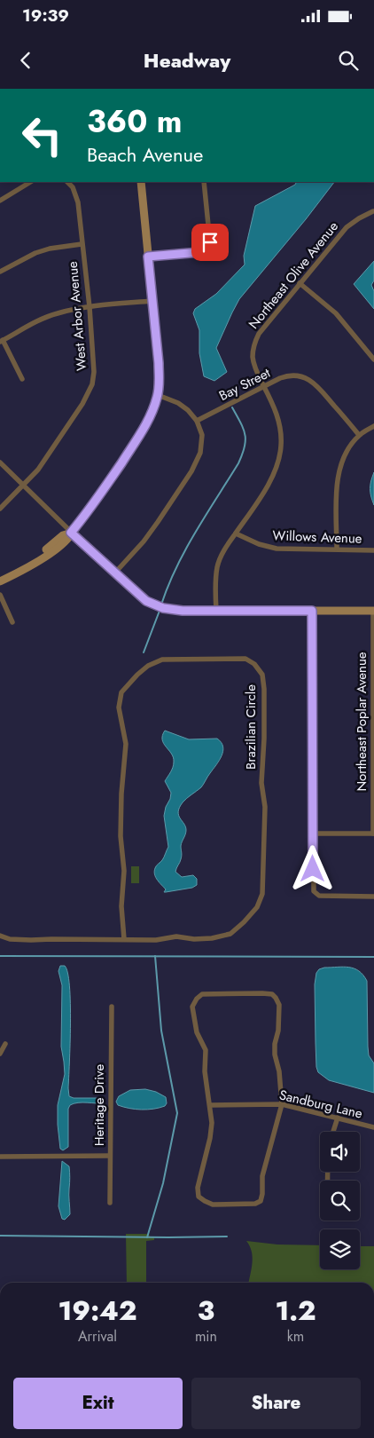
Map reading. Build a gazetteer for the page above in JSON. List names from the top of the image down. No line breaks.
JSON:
{"streets":{"street":["Northeast Olive Avenue","West Arbor Avenue","Bay Street","Willows Avenue","Northeast Poplar Avenue","Brazilian Circle","Sandburg Lane","Heritage Drive"]},"crossings":[["Northeast Olive Avenue","Bay Street"],["Northeast Olive Avenue","Willows Avenue"]],"page":{"status":"19:39","header":"Headway","turn":["360 m","Beach Avenue"],"eta":["19:42","Arrival","3","min","1.2","km"],"buttons":["Exit","Share"]}}
